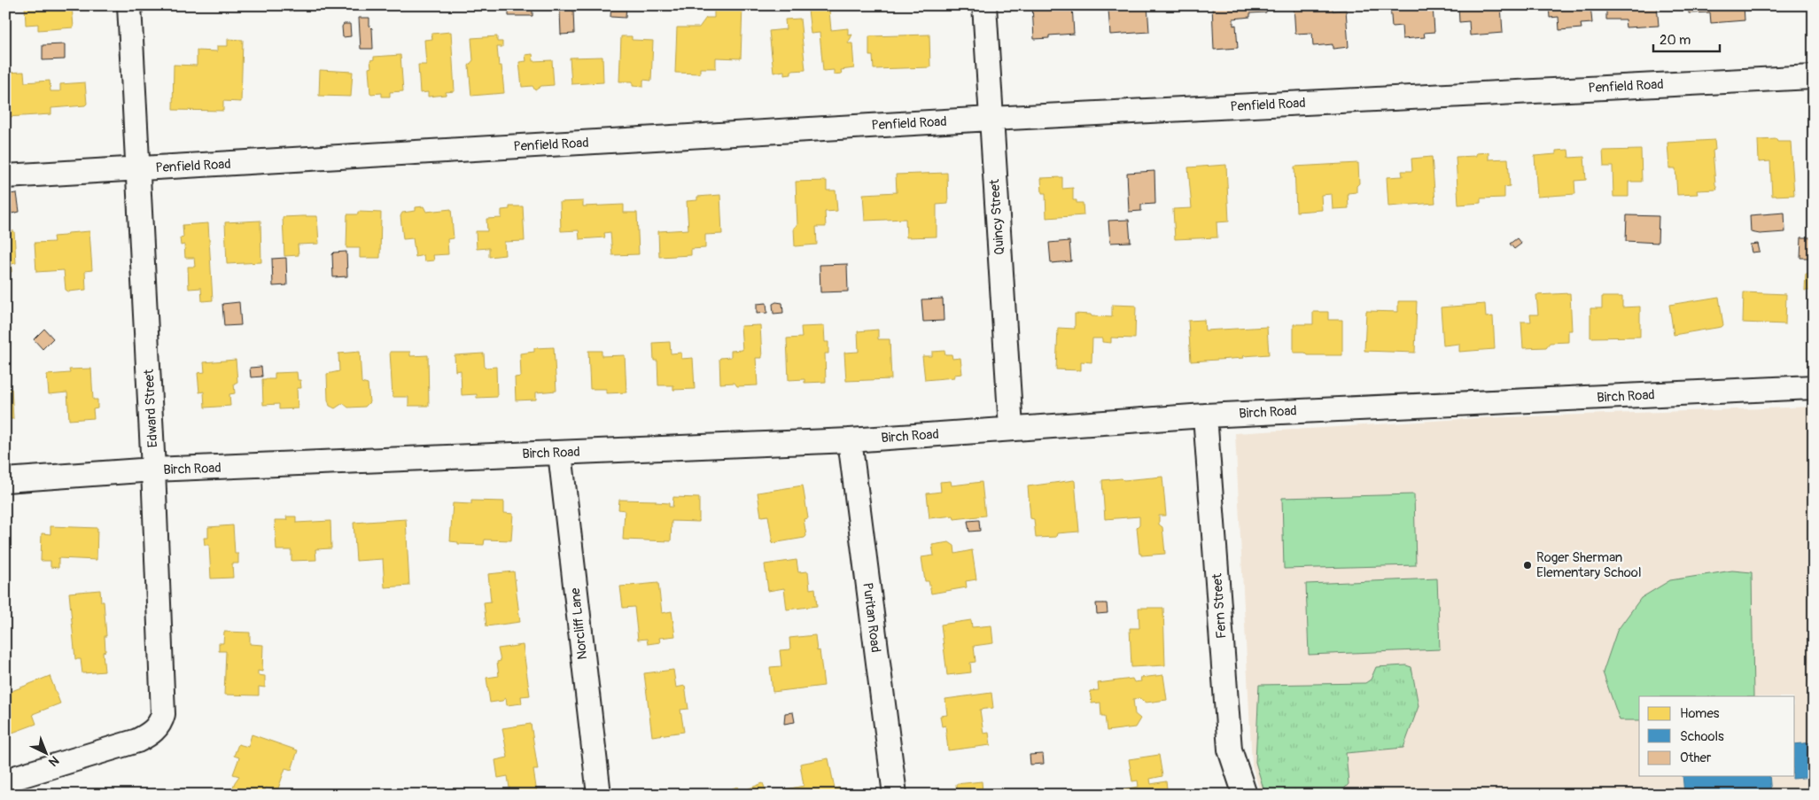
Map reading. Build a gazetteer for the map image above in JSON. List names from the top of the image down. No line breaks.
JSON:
{"streets":{"street":["Penfield Road","Quincy Street","Birch Road","Edward Street","Fern Street","Puritan Road","Norcliff Lane"]},"crossings":[["Penfield Road","Quincy Street"],["Penfield Road","Edward Street"],["Quincy Street","Birch Road"],["Birch Road","Edward Street"],["Birch Road","Fern Street"],["Birch Road","Puritan Road"],["Birch Road","Norcliff Lane"]],"places":["Roger Sherman Elementary School"],"legend":["Homes","Schools","Other"],"scale_bar":"20 m","north":"bottom right"}
